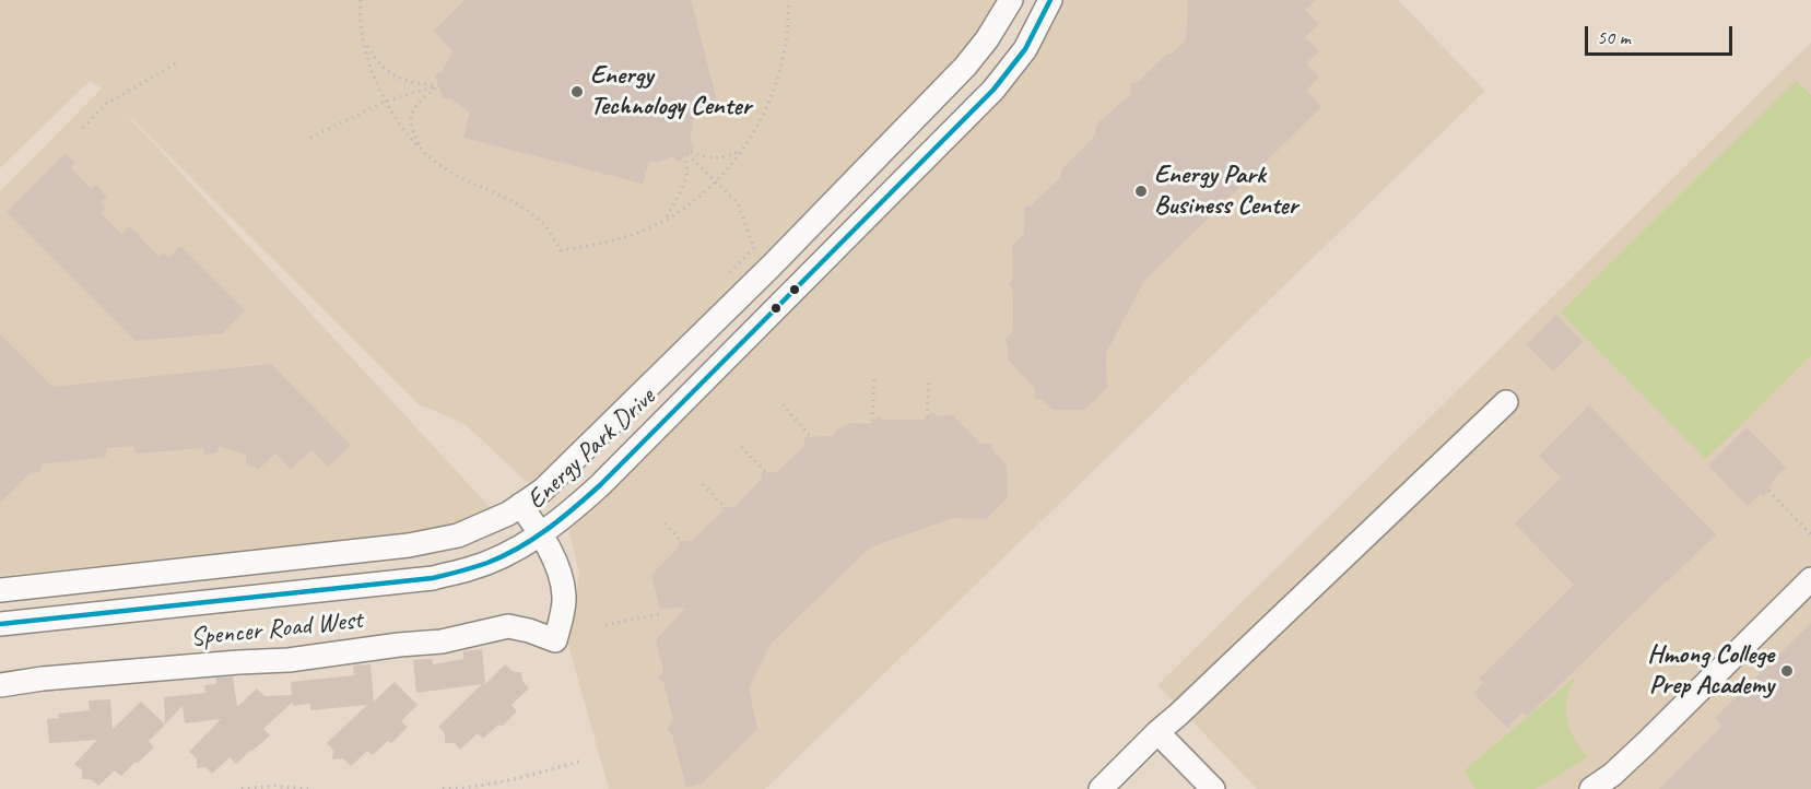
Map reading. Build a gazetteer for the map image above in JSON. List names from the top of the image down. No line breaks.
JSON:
{"streets":{"street":["Energy Park Drive","Spencer Road West"]},"crossings":[["Energy Park Drive","Spencer Road West"]],"places":["Energy Technology Center","Energy Park Business Center","Hmong College Prep Academy"],"scale_bar":"50 m"}
